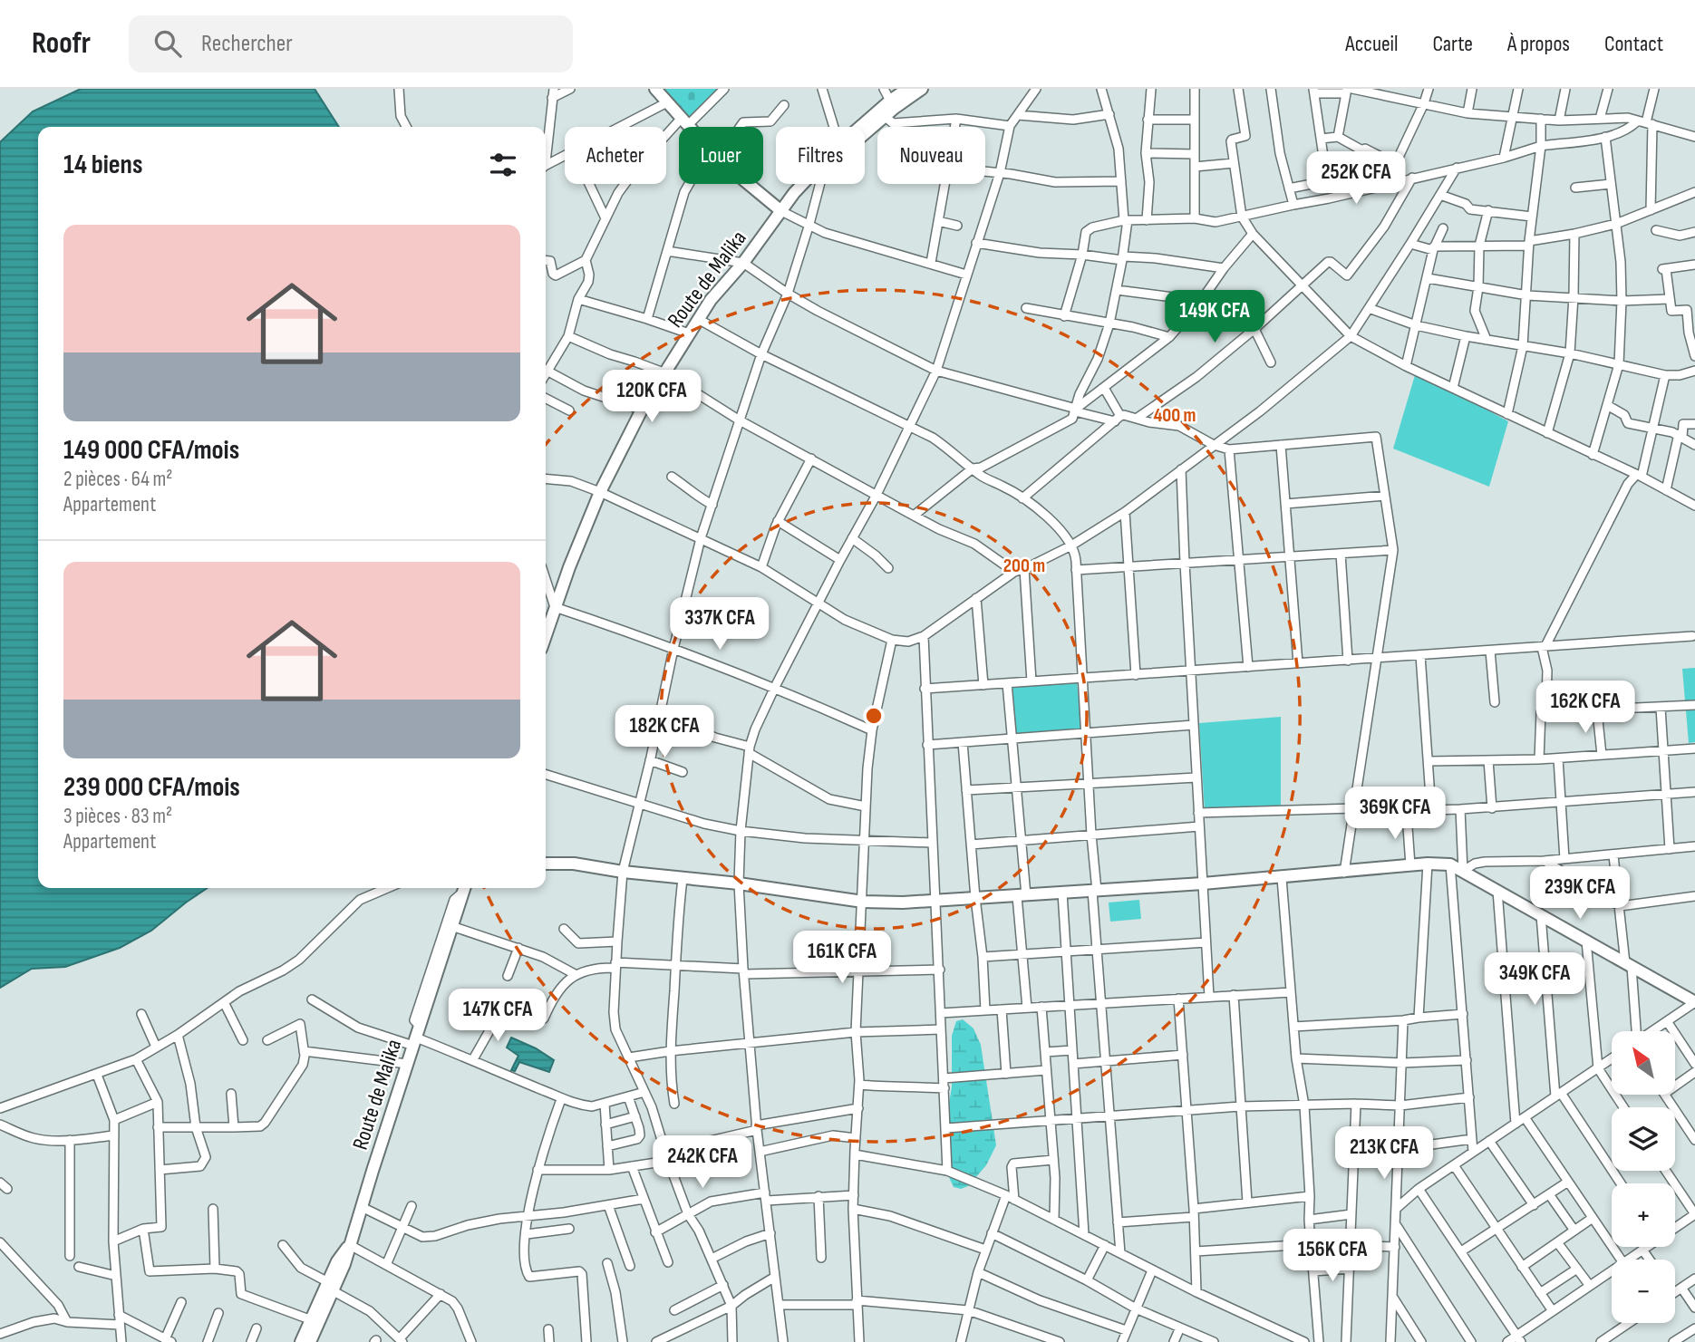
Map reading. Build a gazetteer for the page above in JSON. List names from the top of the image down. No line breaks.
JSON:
{"streets":{"main road":["Route de Malika"]},"north":"top left","page":{"header":"Roofr","search":"Rechercher","nav":["Accueil","Carte","À propos","Contact"],"chip":["Acheter","Louer","Filtres","Nouveau"],"heading":"14 biens","price":["252K CFA","149K CFA","120K CFA","337K CFA","162K CFA","182K CFA","369K CFA","239K CFA","161K CFA","349K CFA","147K CFA","213K CFA","242K CFA","156K CFA"],"list":[{"name":"149 000 CFA/mois","note":"2 pièces · 64 m² · Appartement"},{"name":"239 000 CFA/mois","note":"3 pièces · 83 m² · Appartement"}],"map_buttons":["+","−"]},"rings":["400 m","200 m"]}
